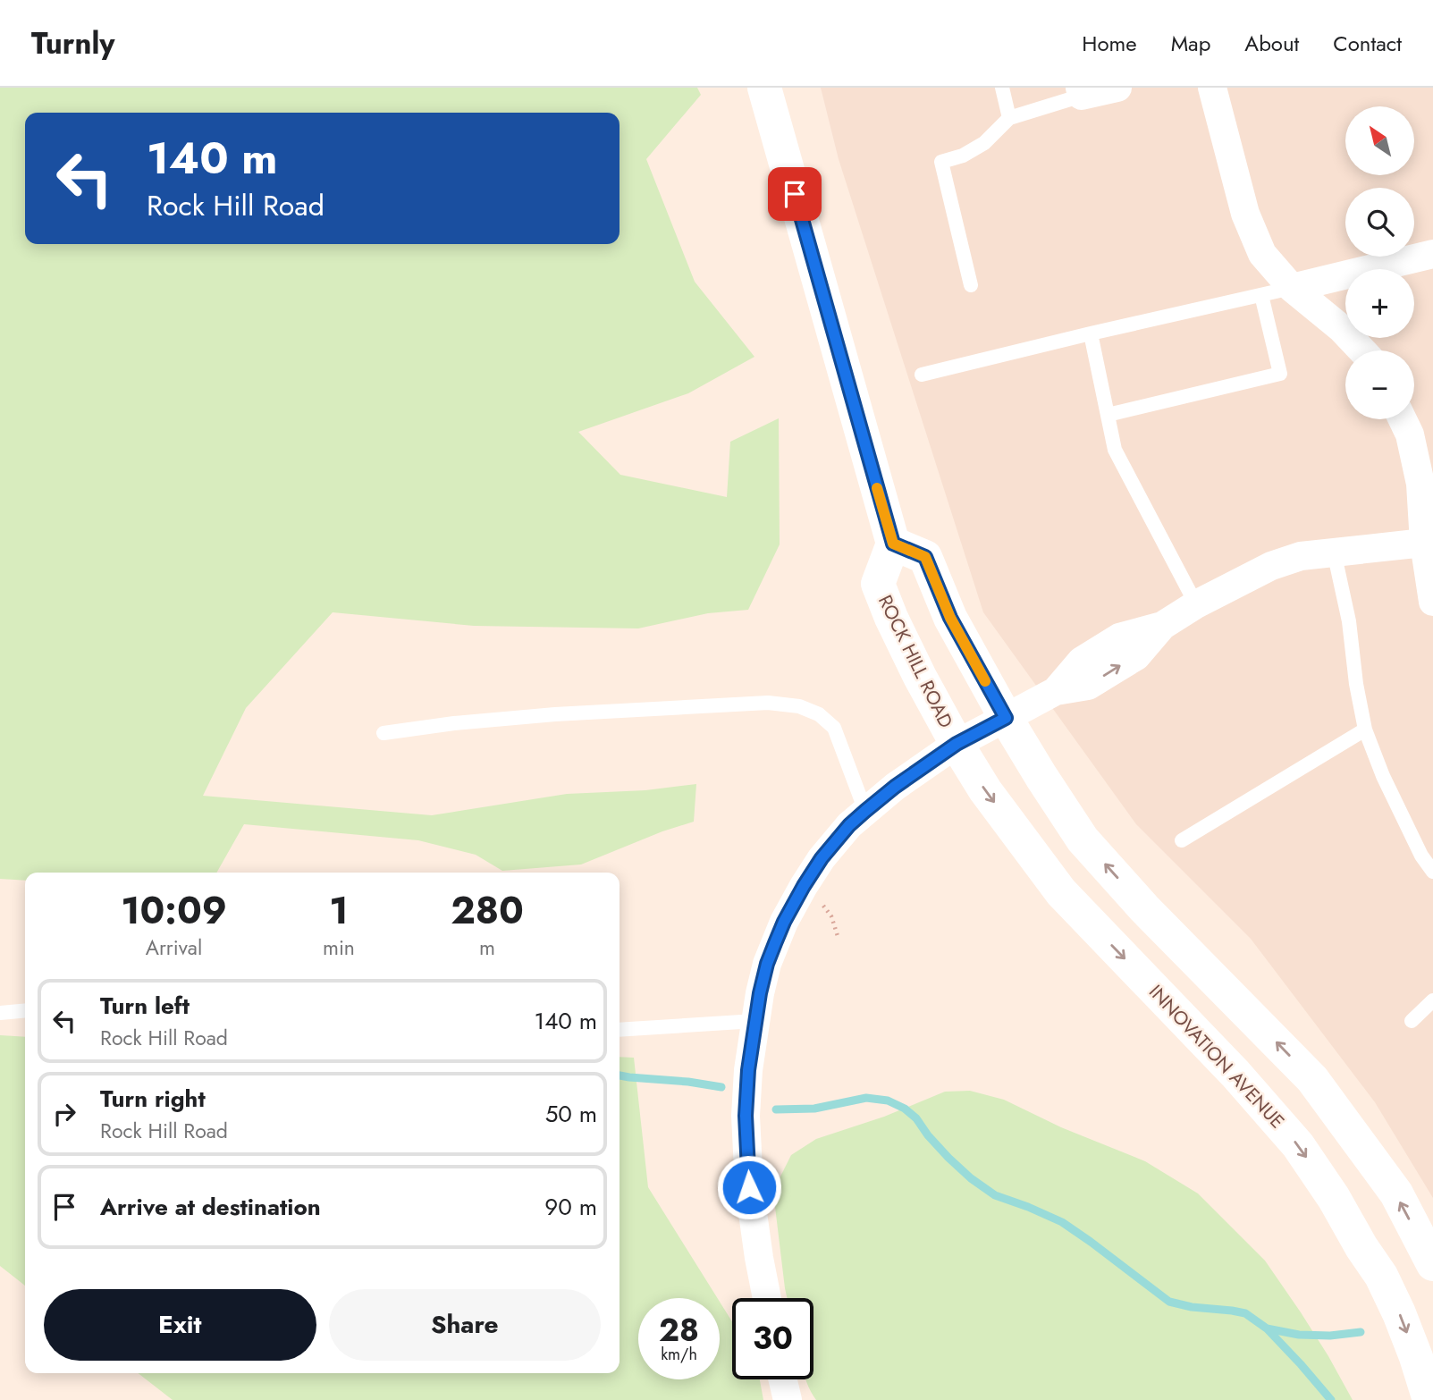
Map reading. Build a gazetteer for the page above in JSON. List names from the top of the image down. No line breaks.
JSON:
{"streets":{"street":["ROCK HILL ROAD","INNOVATION AVENUE"]},"crossings":[["ROCK HILL ROAD","INNOVATION AVENUE"]],"north":"top left","page":{"header":"Turnly","nav":["Home","Map","About","Contact"],"map_buttons":["+","−"],"turn":["140 m","Rock Hill Road"],"eta":["10:09","Arrival","1","min","280","m"],"list":[{"name":"Turn left","note":"Rock Hill Road","value":"140 m"},{"name":"Turn right","note":"Rock Hill Road","value":"50 m"},{"name":"Arrive at destination","value":"90 m"}],"buttons":["Exit","Share"],"speed":"28 km/h","limit":"30"}}
